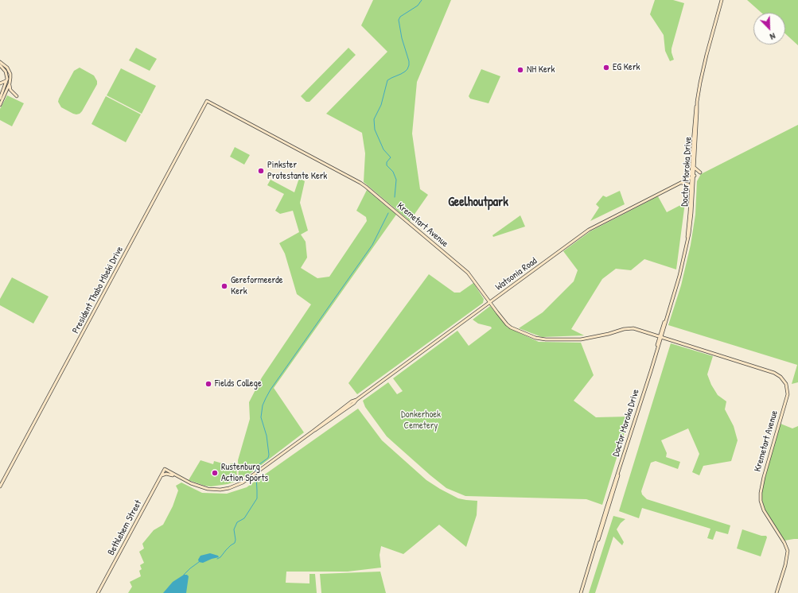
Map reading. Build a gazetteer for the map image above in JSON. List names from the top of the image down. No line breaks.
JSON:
{"streets":{"main road":["Doctor Moroka Drive","Kremetart Avenue","Watsonia Road","President Thabo Mbeki Drive","Bethlehem Street"]},"crossings":[["Doctor Moroka Drive","Kremetart Avenue"],["Doctor Moroka Drive","Watsonia Road"],["Kremetart Avenue","Watsonia Road"],["Kremetart Avenue","President Thabo Mbeki Drive"],["Watsonia Road","Bethlehem Street"]],"districts":["Geelhoutpark"],"parks":["Donkerhoek Cemetery"],"places":["EG Kerk","NH Kerk","Pinkster Protestante Kerk","Gereformeerde Kerk","Fields College","Rustenburg Action Sports"],"north":"bottom right"}
